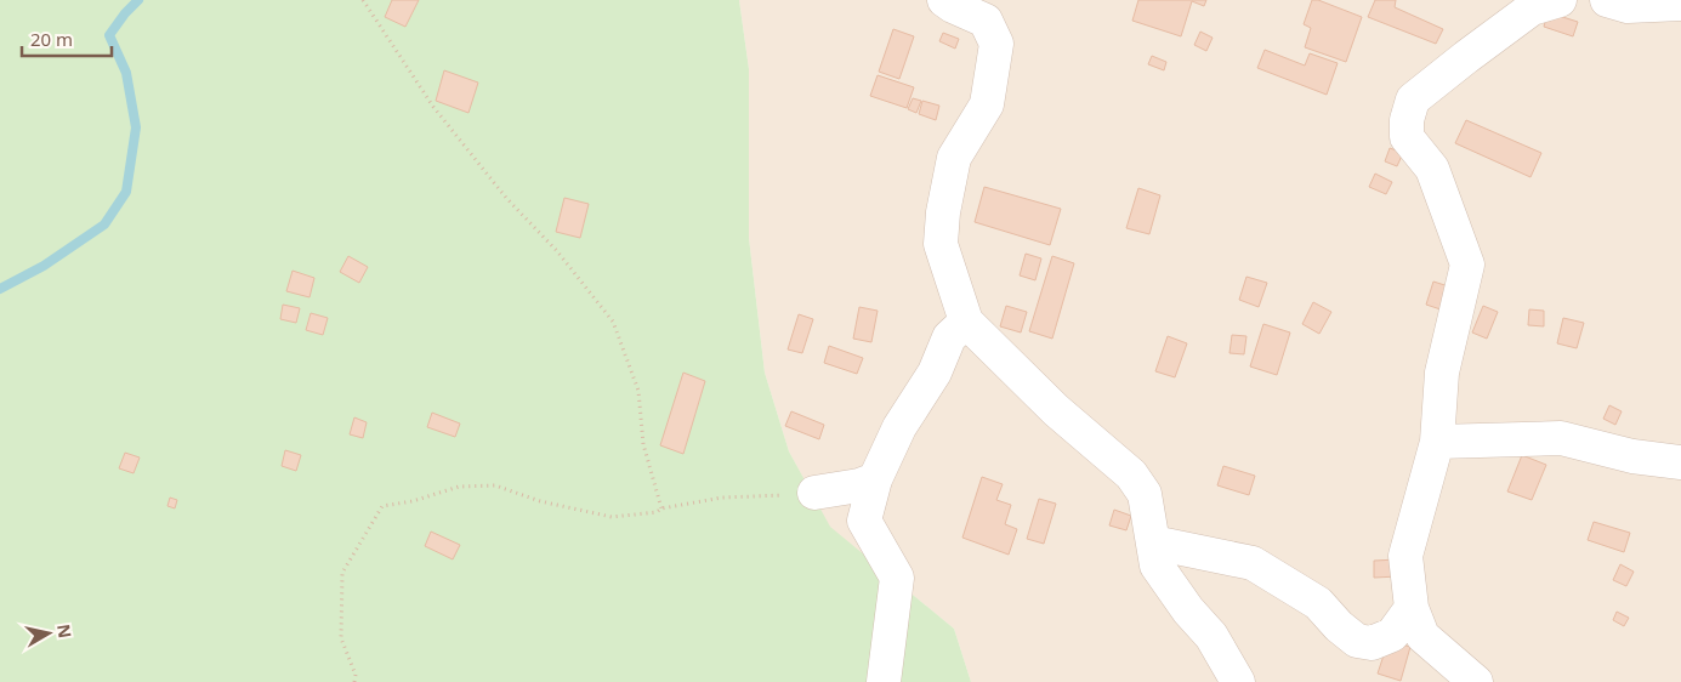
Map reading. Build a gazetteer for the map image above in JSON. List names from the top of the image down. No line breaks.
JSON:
{"scale_bar":"20 m","north":"right"}
